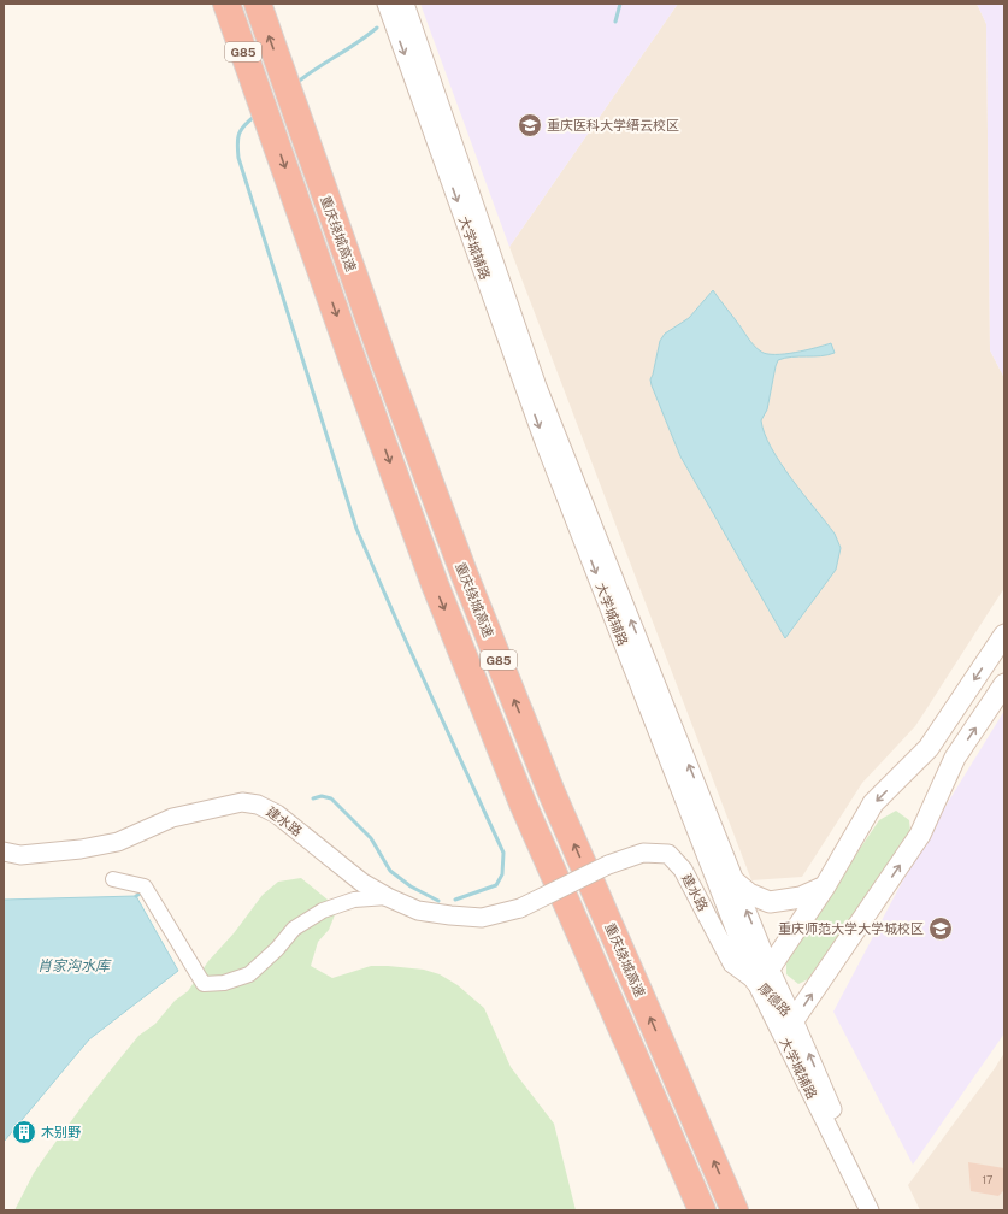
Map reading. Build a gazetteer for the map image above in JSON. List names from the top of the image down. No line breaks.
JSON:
{"streets":{"highway":["G85","重庆绕城高速"],"main road":["厚德路"],"street":["大学城辅路","建水路"]},"crossings":[["大学城辅路","建水路"],["大学城辅路","厚德路"],["建水路","厚德路"]],"water":["肖家沟水库"],"places":{"school or university":["重庆医科大学缙云校区","重庆师范大学大学城校区"],"building":["木别野"]},"house_numbers":["17"]}
